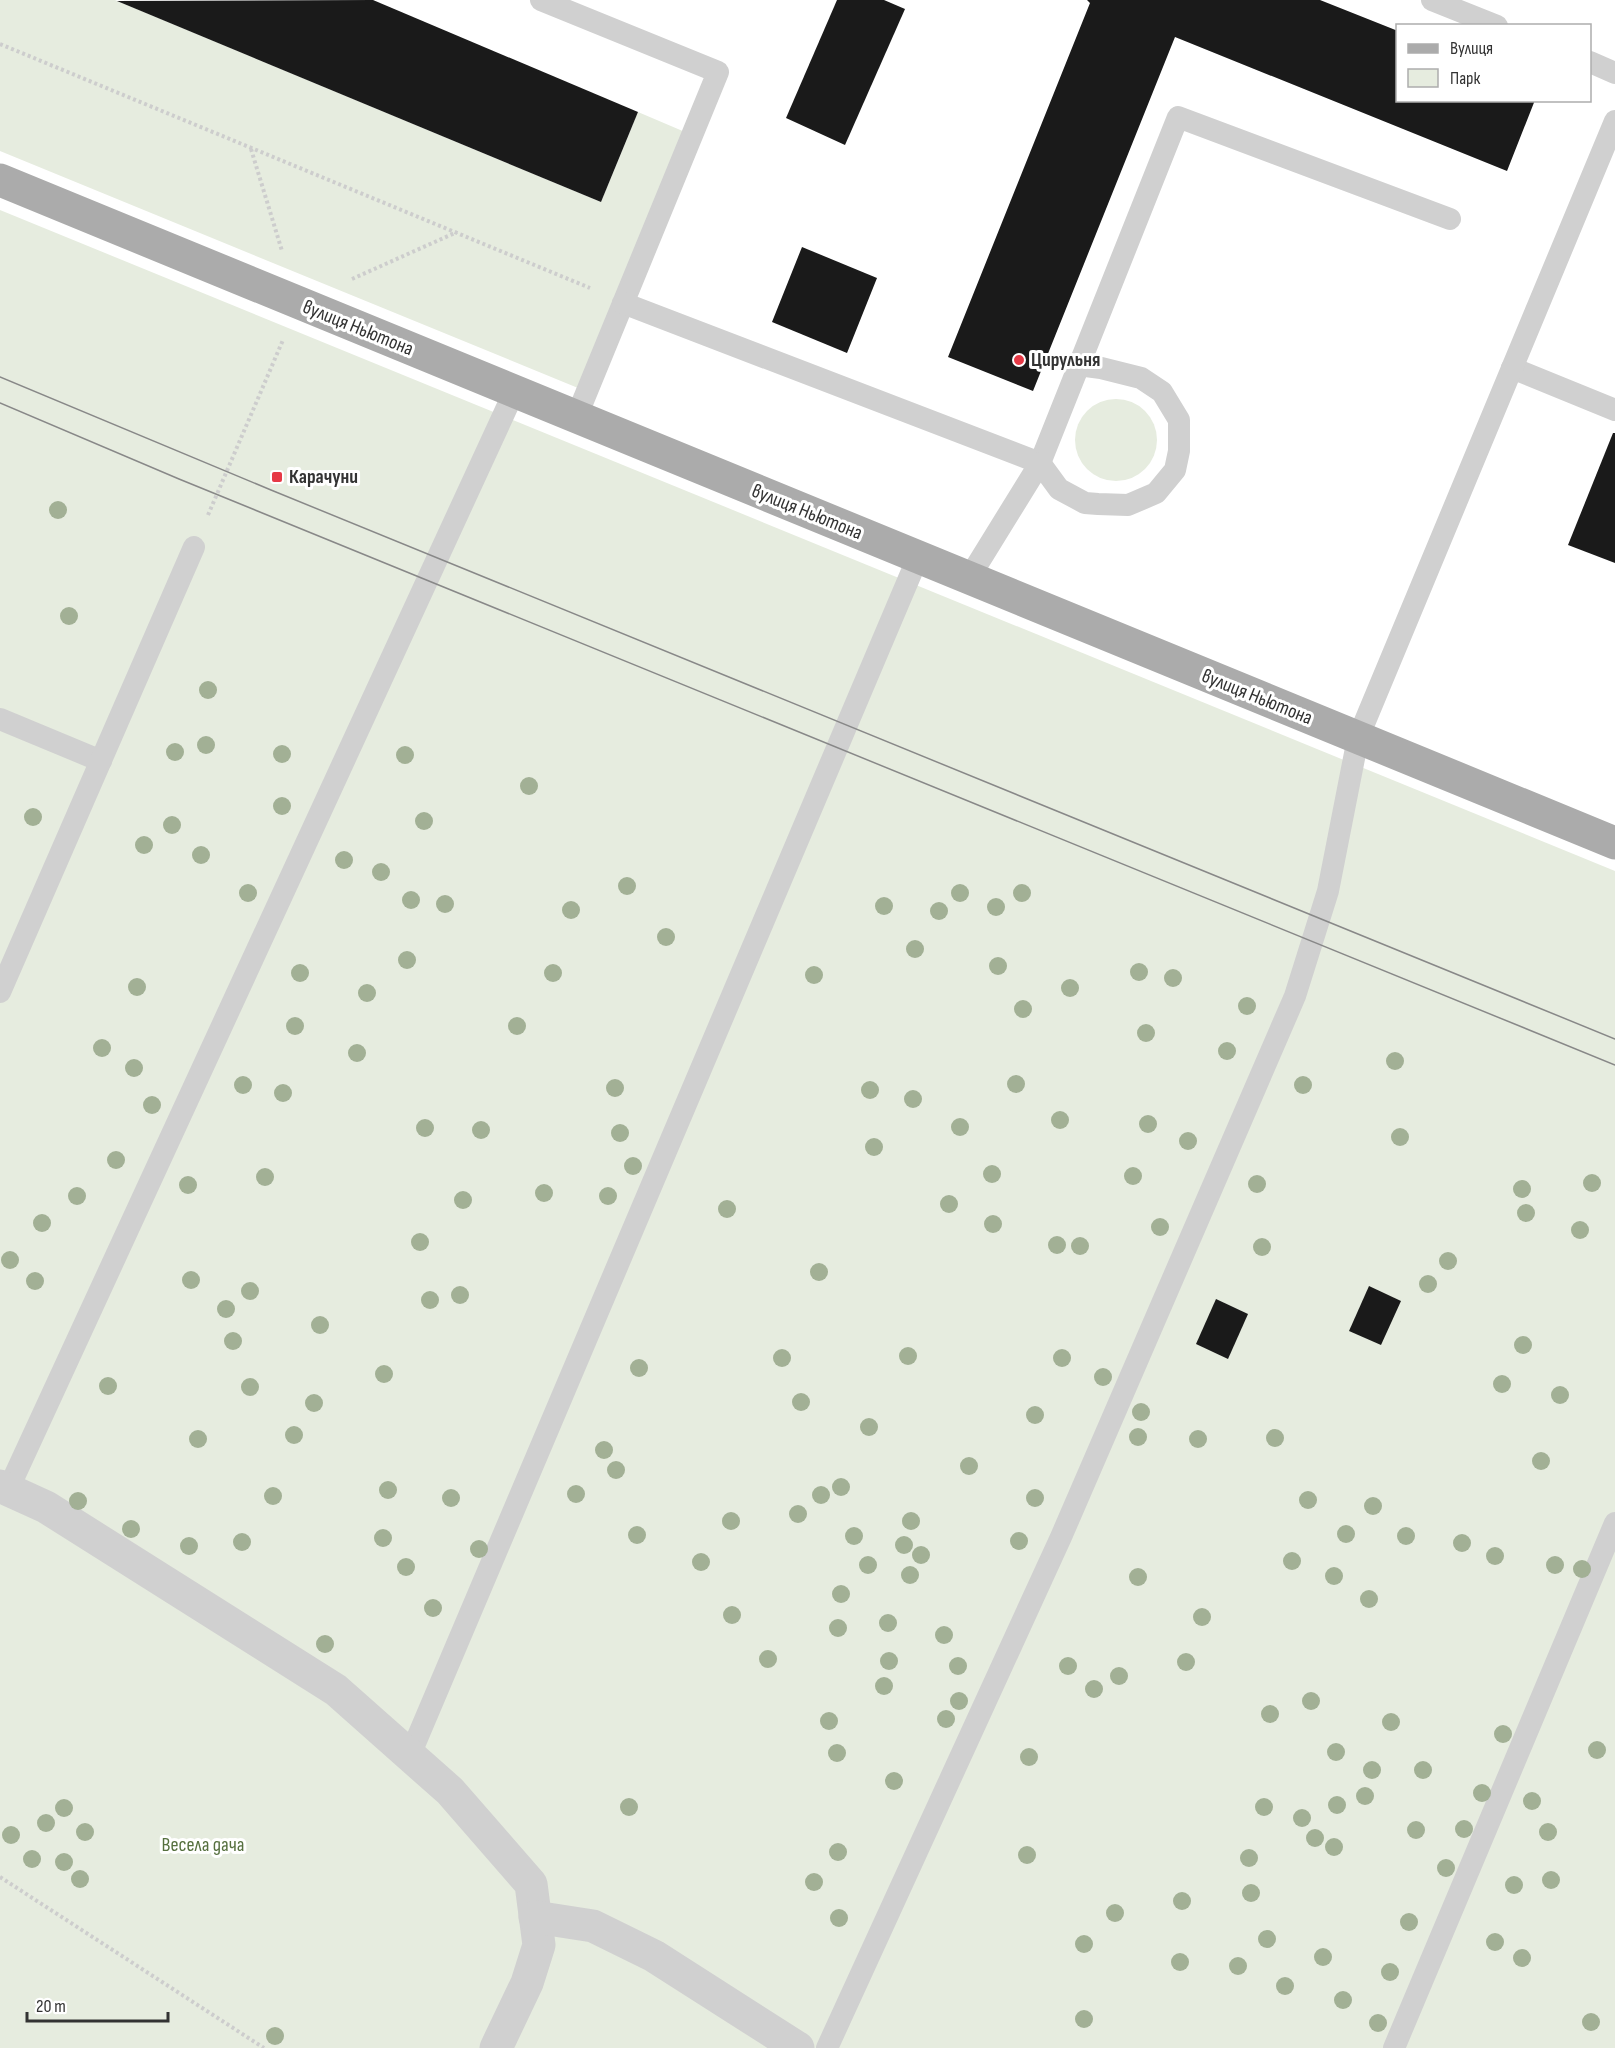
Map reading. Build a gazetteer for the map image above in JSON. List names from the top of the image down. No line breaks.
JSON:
{"streets":{"main road":["вулиця Ньютона"]},"parks":["Весела дача"],"places":{"other":["Цирульня"],"transit":["Карачуни"]},"legend":["Вулиця","Парк"],"scale_bar":"20 m"}
